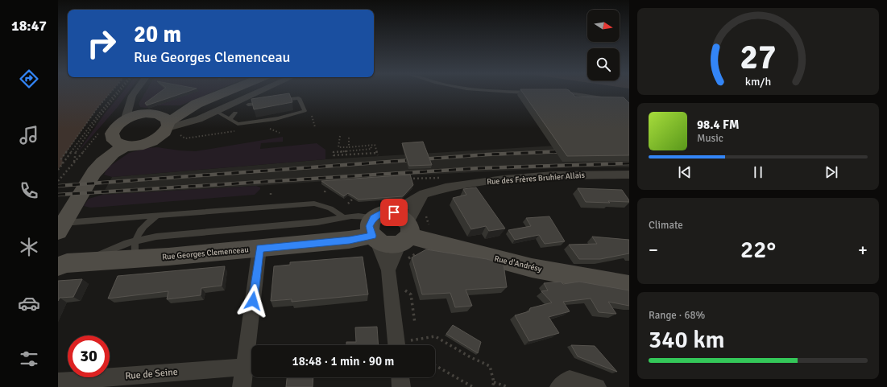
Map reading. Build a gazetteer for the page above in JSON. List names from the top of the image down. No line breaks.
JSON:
{"streets":{"street":["Rue des Frères Bruhier Allais","Rue Georges Clemenceau","Rue d'Andrésy","Rue de Seine"]},"crossings":[["Rue des Frères Bruhier Allais","Rue Georges Clemenceau"]],"north":"right","page":{"tabs":"18:47","turn":["20 m","Rue Georges Clemenceau"],"song":["98.4 FM","Music"],"tile":["Climate",["Range · 68%","340 km"]],"heat":["−","22°","+"],"limit":"30","trip":"18:48 · 1 min · 90 m","gauge":["27","km/h"]}}
